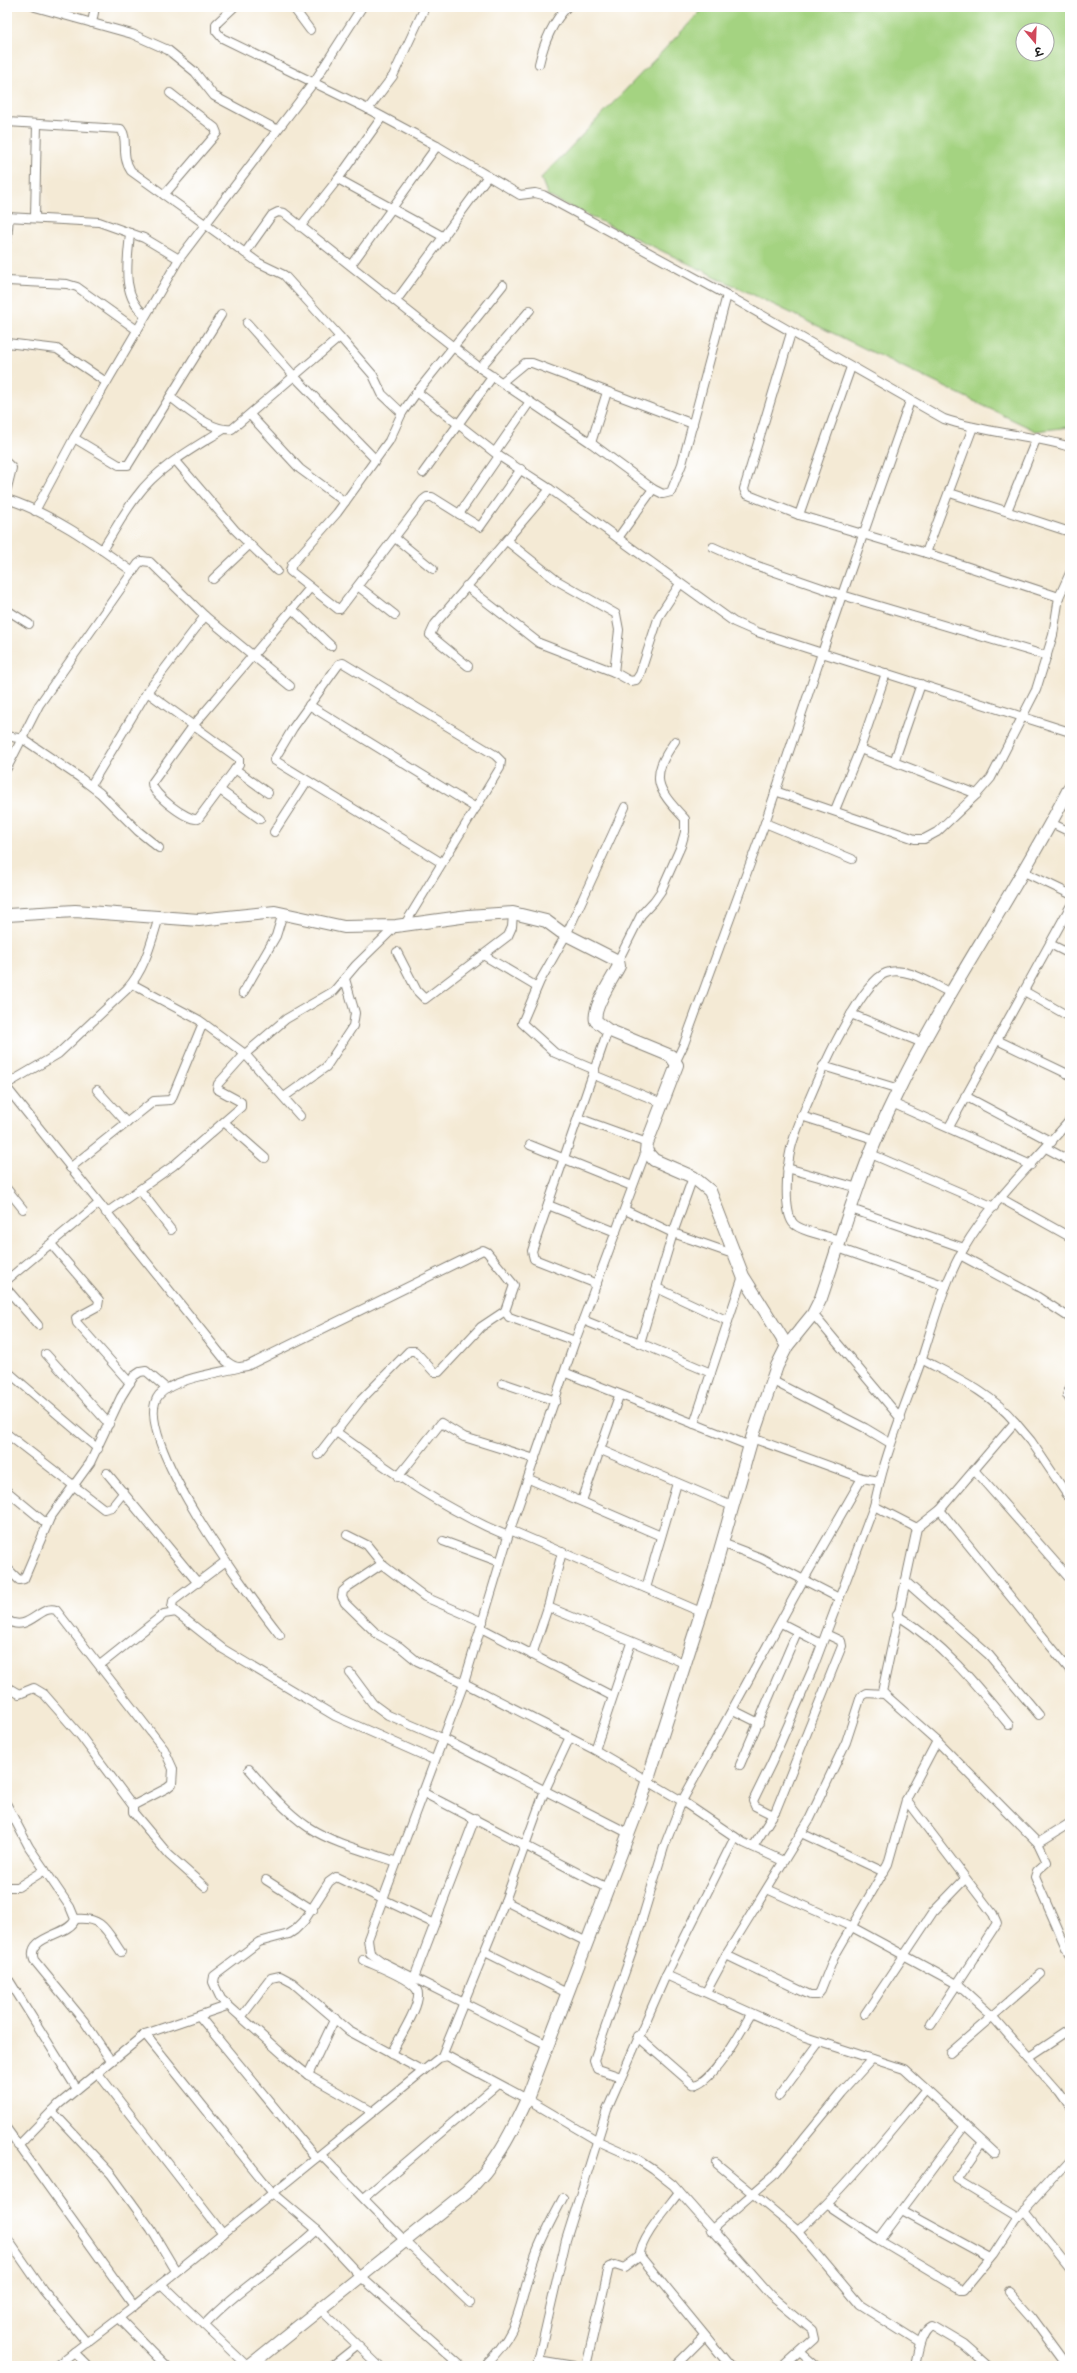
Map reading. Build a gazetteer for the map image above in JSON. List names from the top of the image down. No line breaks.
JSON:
{"north":"bottom"}
